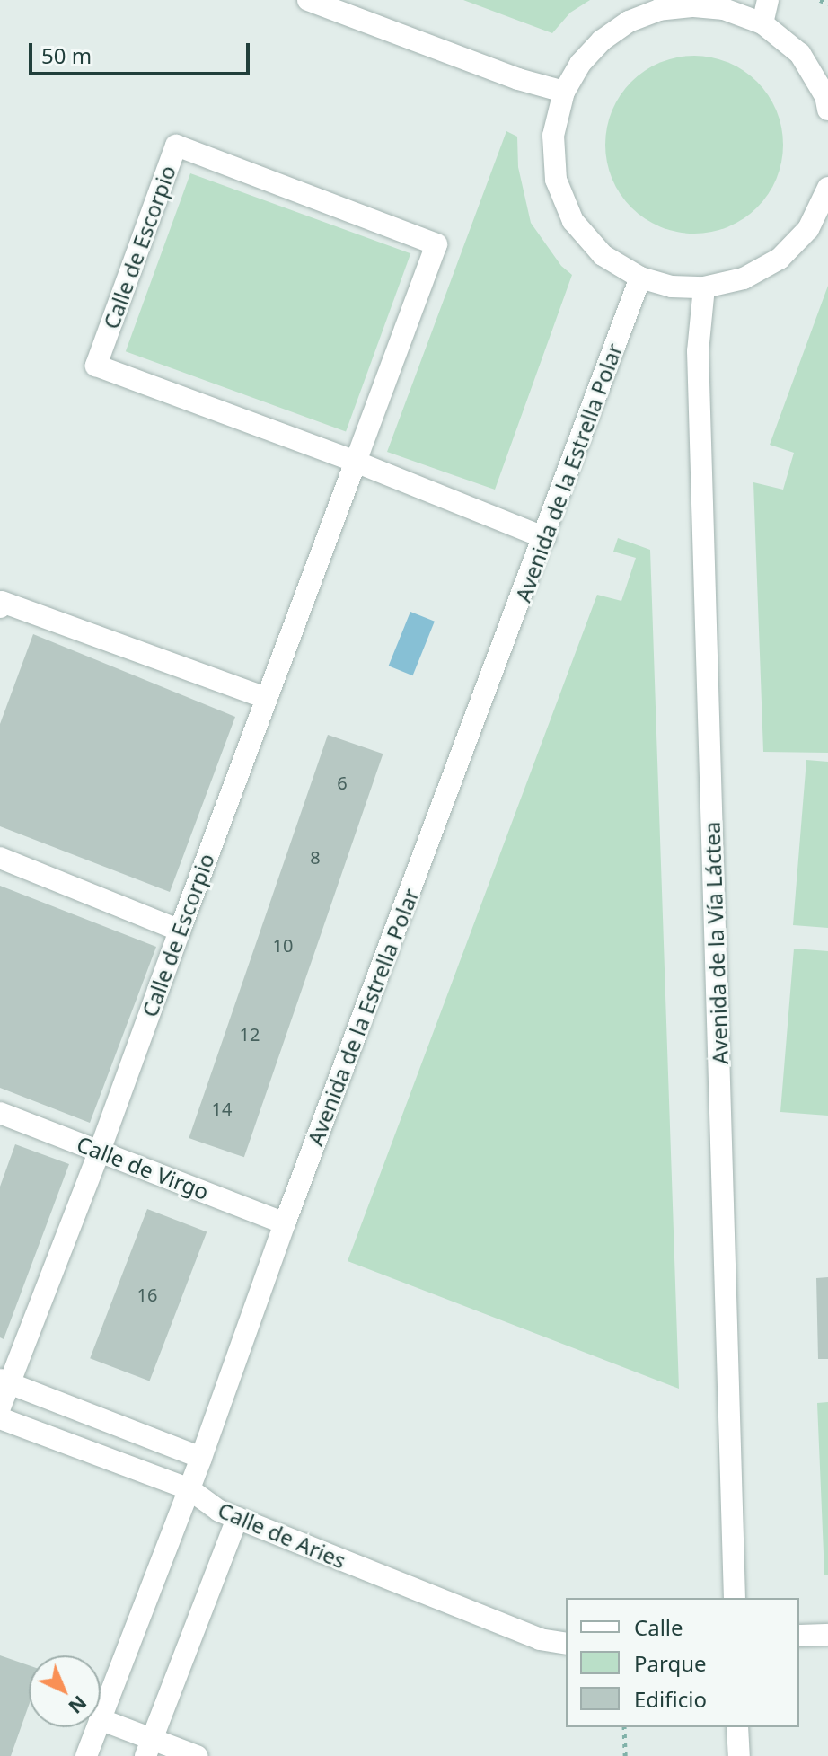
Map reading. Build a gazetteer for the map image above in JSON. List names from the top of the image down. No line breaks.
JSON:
{"streets":{"street":["Calle de Escorpio","Avenida de la Estrella Polar","Avenida de la Vía Láctea","Calle de Virgo","Calle de Aries"]},"crossings":[["Calle de Escorpio","Avenida de la Estrella Polar"],["Calle de Escorpio","Calle de Virgo"],["Avenida de la Estrella Polar","Calle de Virgo"],["Avenida de la Estrella Polar","Calle de Aries"]],"house_numbers":["6","8","10","12","14","16"],"legend":["Calle","Parque","Edificio"],"scale_bar":"50 m","north":"bottom right"}
